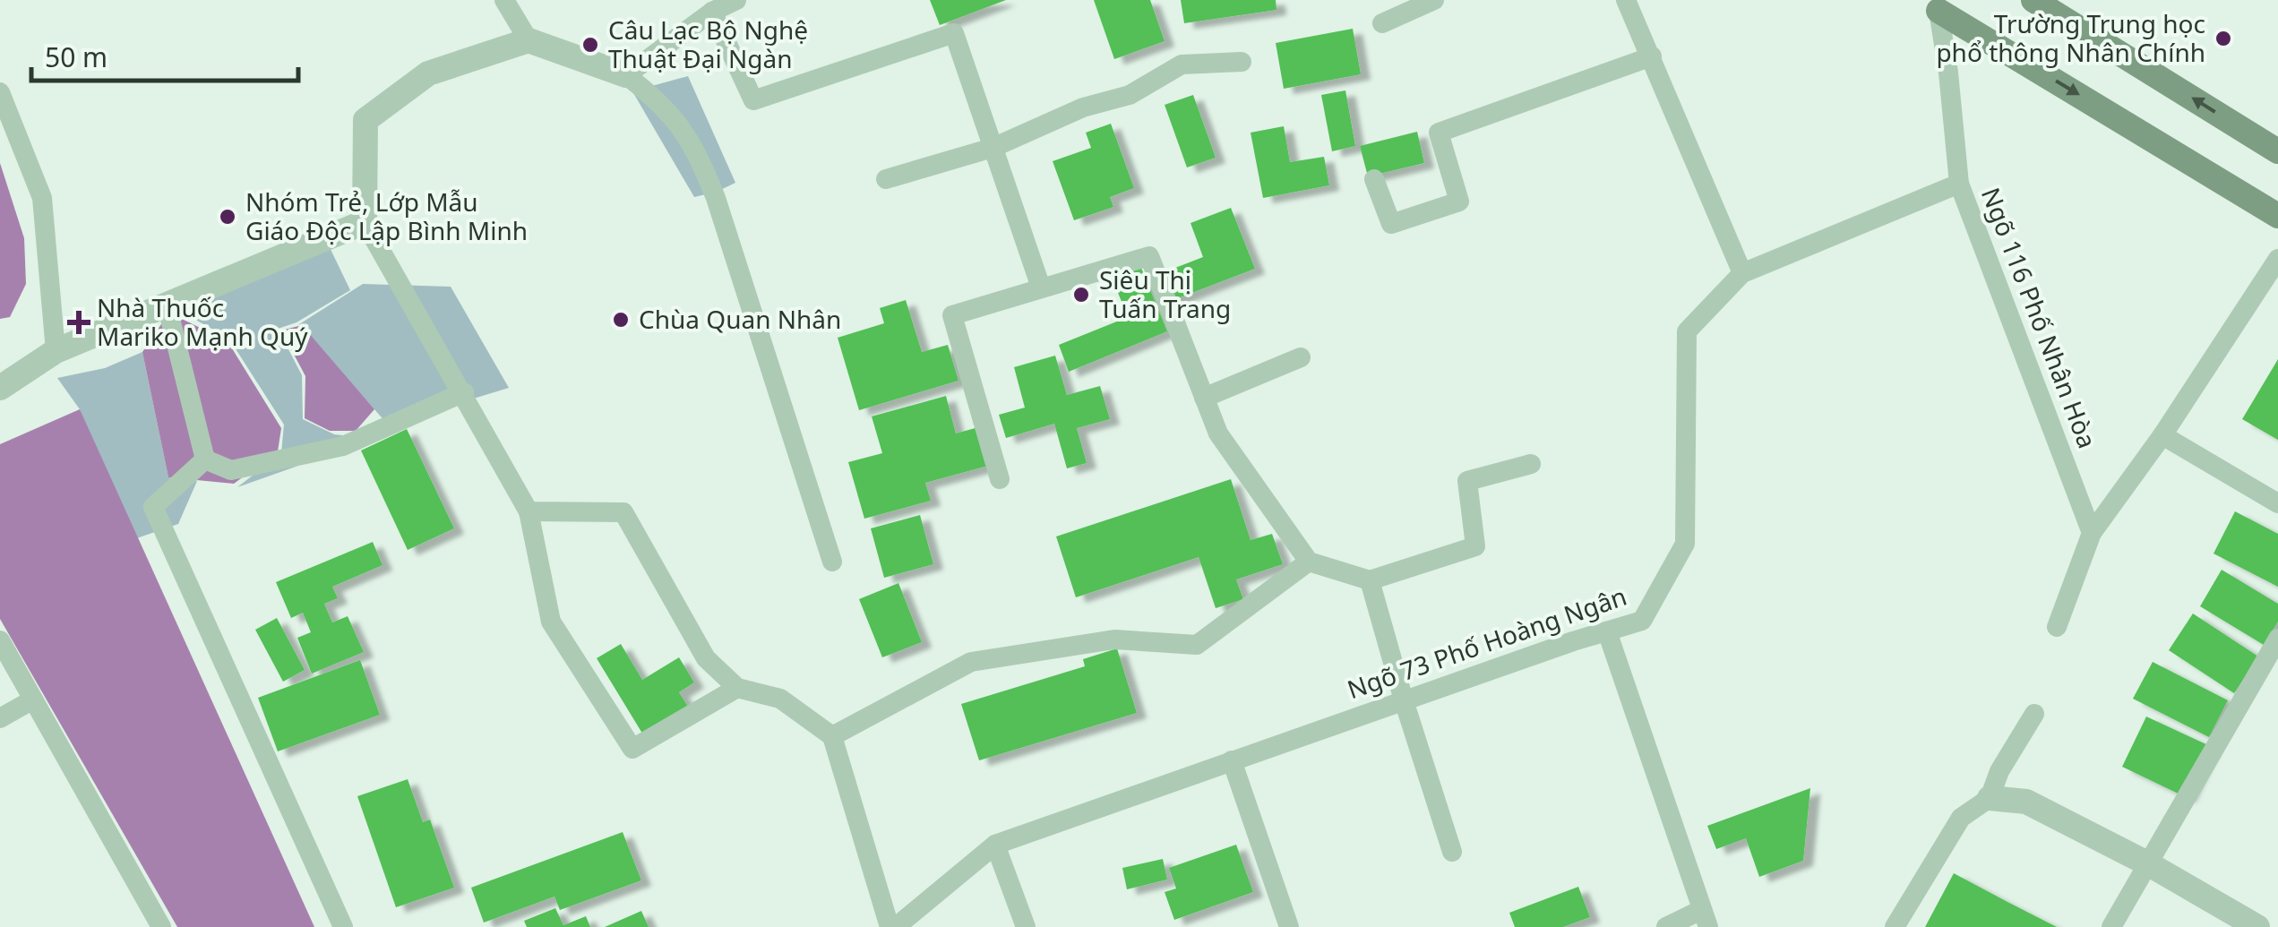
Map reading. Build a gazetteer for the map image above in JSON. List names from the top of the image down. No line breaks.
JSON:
{"streets":{"lane":["Ngõ 116 Phố Nhân Hòa","Ngõ 73 Phố Hoàng Ngân"]},"crossings":[["Ngõ 116 Phố Nhân Hòa","Ngõ 73 Phố Hoàng Ngân"]],"places":{"other":["Trường Trung học phổ thông Nhân Chính","Câu Lạc Bộ Nghệ Thuật Đại Ngàn","Nhóm Trẻ, Lớp Mẫu Giáo Độc Lập Bình Minh","Siêu Thị Tuấn Trang","Chùa Quan Nhân"],"health":["Nhà Thuốc Mariko Mạnh Quý"]},"scale_bar":"50 m"}
